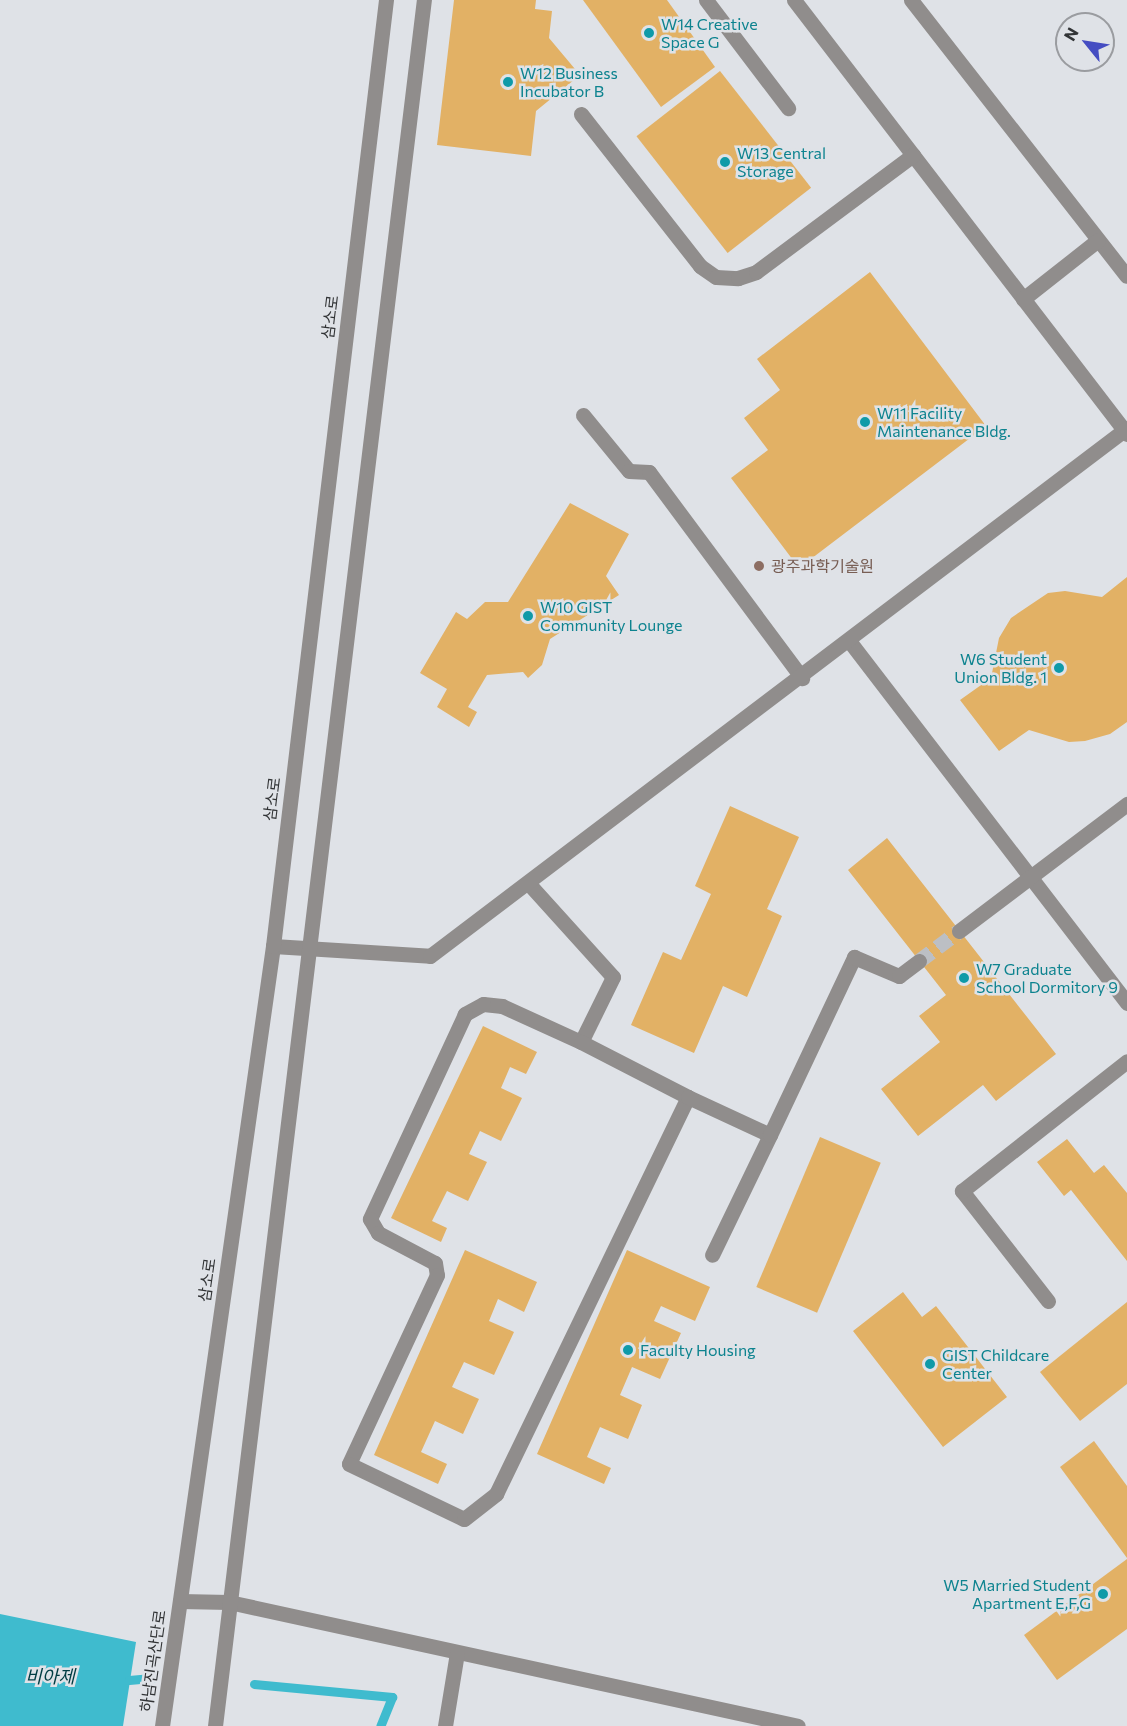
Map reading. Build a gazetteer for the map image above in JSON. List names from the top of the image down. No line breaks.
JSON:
{"streets":{"street":["삼소로","하남진곡산단로"]},"crossings":[["삼소로","하남진곡산단로"]],"water":["비아제"],"places":["W14 Creative Space G","W12 Business Incubator B","W13 Central Storage","W11 Facility Maintenance Bldg.","광주과학기술원","W10 GIST Community Lounge","W6 Student Union Bldg. 1","W7 Graduate School Dormitory 9","Faculty Housing","GIST Childcare Center","W5 Married Student Apartment E,F,G"],"north":"top left"}
